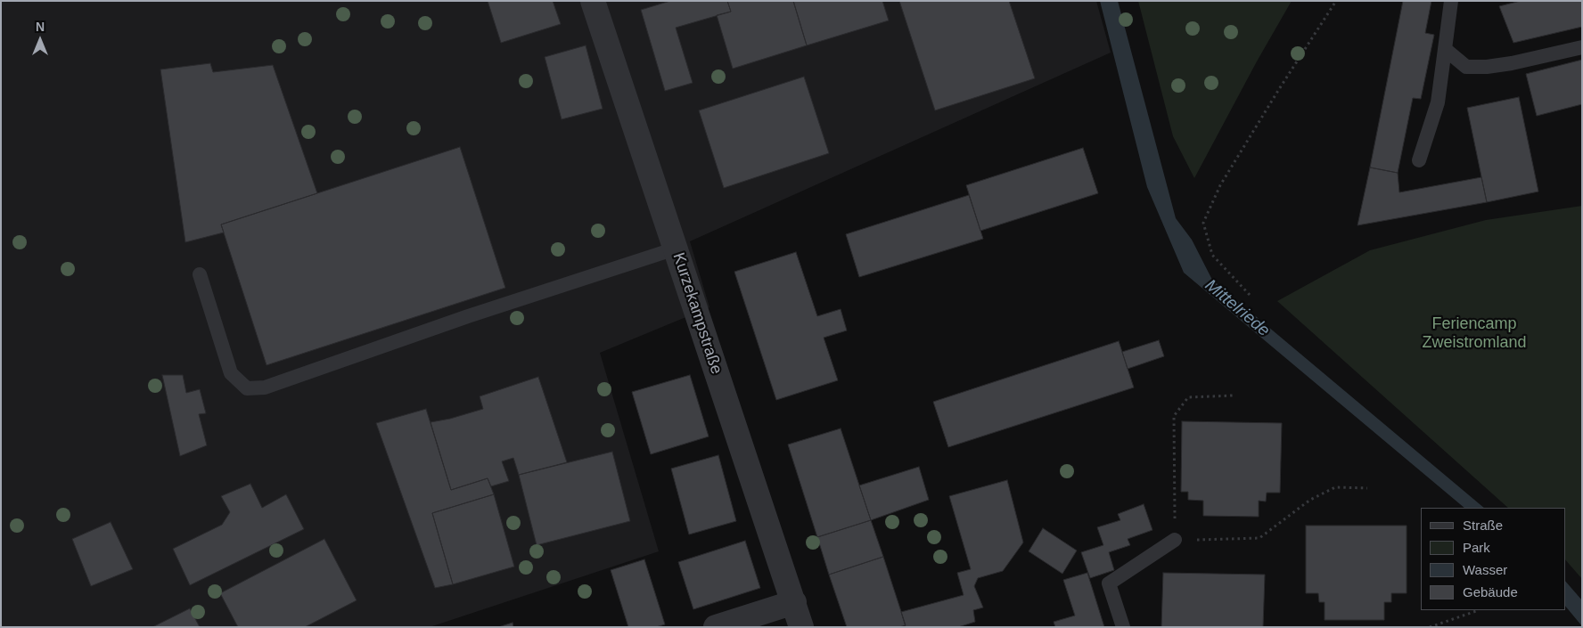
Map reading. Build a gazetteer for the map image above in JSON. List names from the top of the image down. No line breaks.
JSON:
{"streets":{"street":["Kurzekampstraße"]},"water":["Mittelriede"],"parks":["Feriencamp Zweistromland"],"legend":["Straße","Park","Wasser","Gebäude"],"north":"top"}
